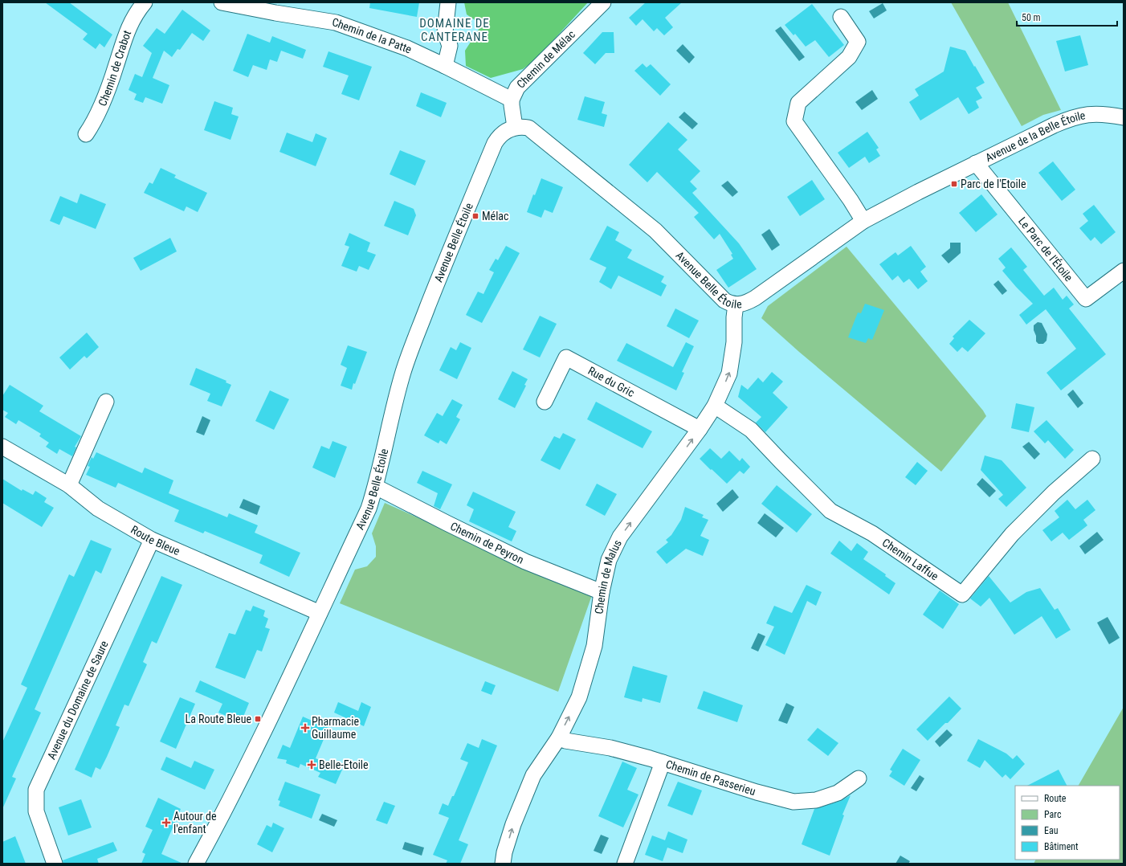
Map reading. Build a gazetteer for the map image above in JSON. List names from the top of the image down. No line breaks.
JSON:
{"streets":{"street":["Chemin de la Patte","Chemin de Mélac","Chemin de Crabot","Avenue de la Belle Étoile","Avenue Belle Étoile","Le Parc de l'Étoile","Rue du Gric","Route Bleue","Chemin de Peyron","Chemin Laffue","Chemin de Malus","Avenue du Domaine de Saure","Chemin de Passerieu"]},"crossings":[["Chemin de la Patte","Chemin de Mélac"],["Chemin de Mélac","Avenue Belle Étoile"],["Avenue de la Belle Étoile","Avenue Belle Étoile"],["Avenue de la Belle Étoile","Le Parc de l'Étoile"],["Avenue Belle Étoile","Route Bleue"],["Avenue Belle Étoile","Chemin de Peyron"],["Avenue Belle Étoile","Chemin de Malus"],["Rue du Gric","Chemin de Malus"],["Route Bleue","Avenue du Domaine de Saure"],["Chemin de Peyron","Chemin de Malus"],["Chemin Laffue","Chemin de Malus"],["Chemin de Malus","Chemin de Passerieu"]],"one_way":["Chemin de Malus"],"districts":["DOMAINE DE CANTERANE"],"places":{"transit":["Parc de l'Etoile","Mélac","La Route Bleue"],"health":["Pharmacie Guillaume","Belle-Etoile","Autour de l'enfant"]},"legend":["Route","Parc","Eau","Bâtiment"],"scale_bar":"50 m"}
